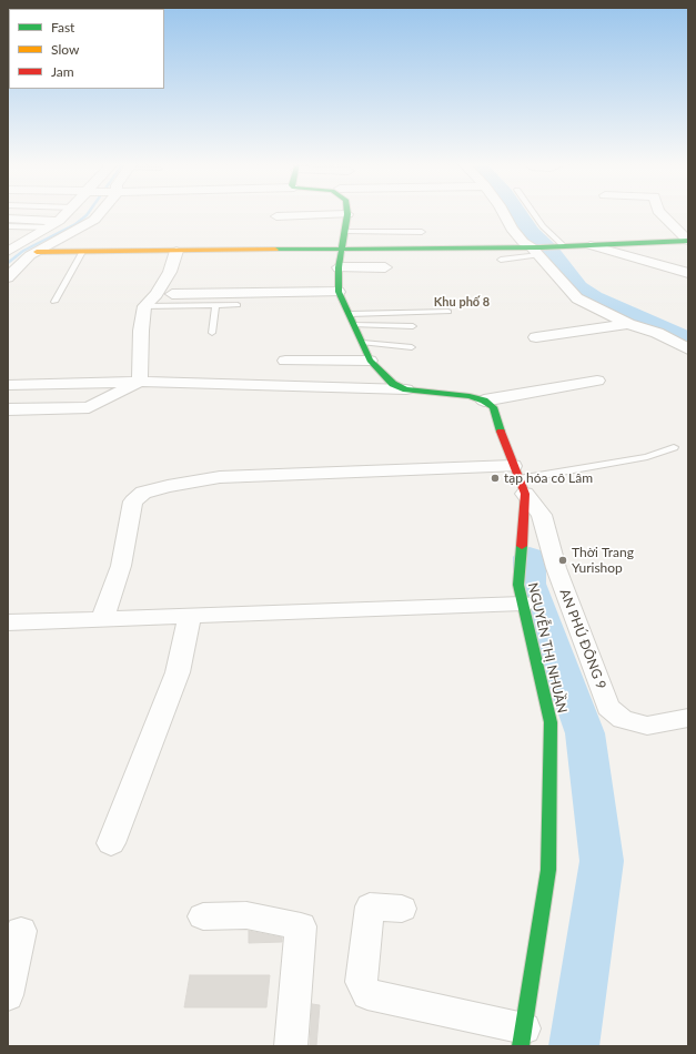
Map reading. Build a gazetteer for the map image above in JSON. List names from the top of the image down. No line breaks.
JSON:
{"streets":{"street":["AN PHÚ ĐÔNG 9","NGUYỄN THỊ NHUẦN"]},"crossings":[["AN PHÚ ĐÔNG 9","NGUYỄN THỊ NHUẦN"]],"districts":["Khu phố 8"],"places":["tạp hóa cô Lâm","Thời Trang Yurishop"],"legend":["Fast","Slow","Jam"]}
